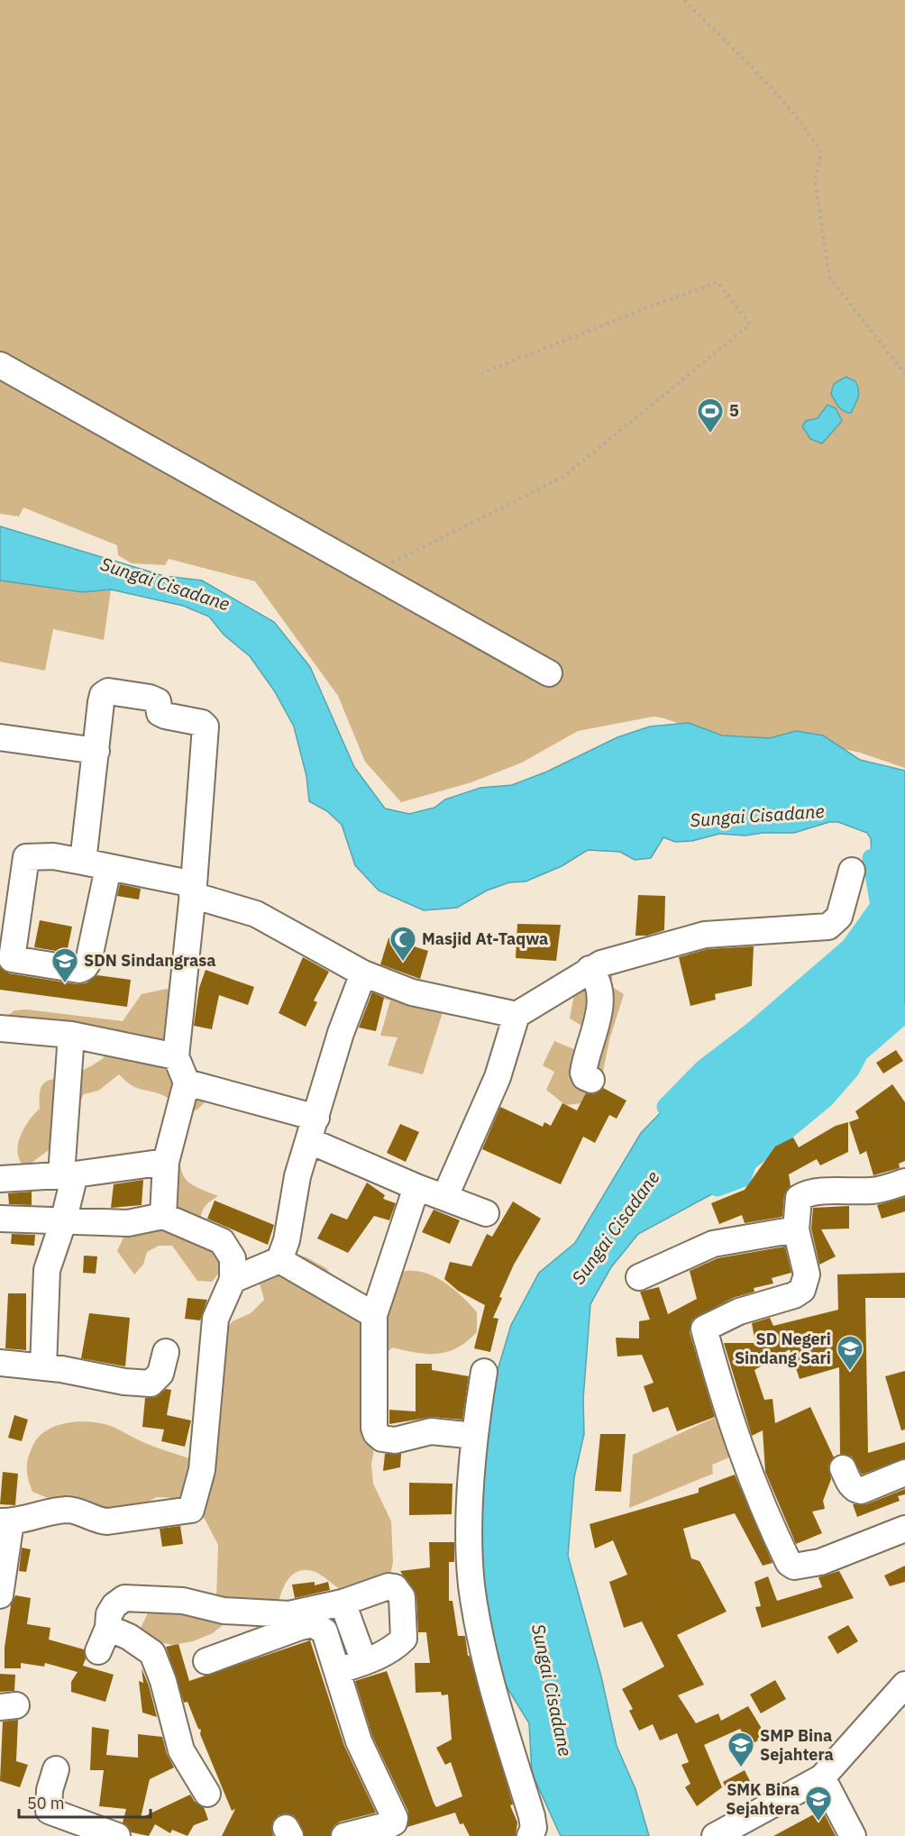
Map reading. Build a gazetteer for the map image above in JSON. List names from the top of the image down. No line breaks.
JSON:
{"water":["Sungai Cisadane"],"places":{"sports":["5"],"mosque":["Masjid At-Taqwa"],"school or university":["SDN Sindangrasa","SD Negeri Sindang Sari","SMP Bina Sejahtera","SMK Bina Sejahtera"]},"scale_bar":"50 m"}
